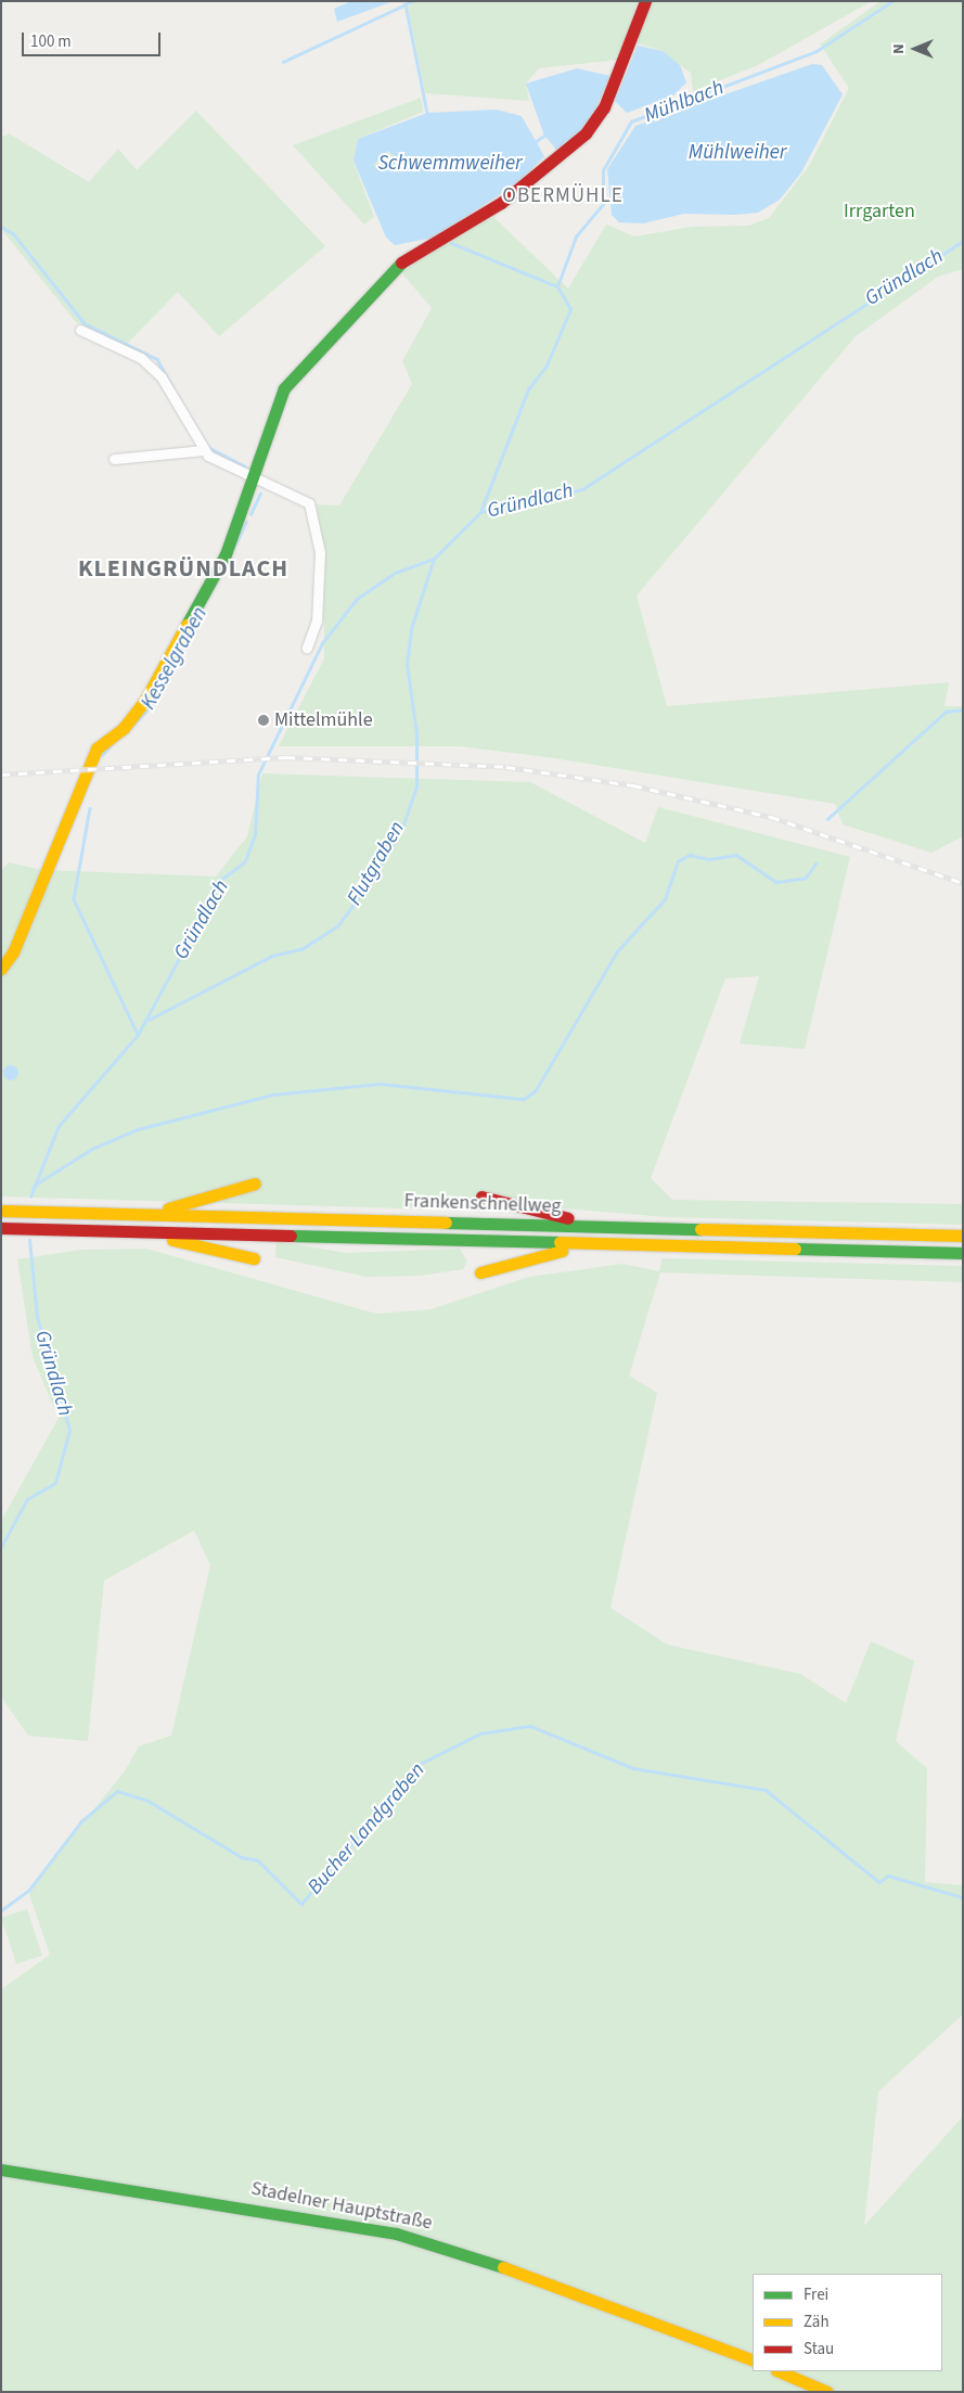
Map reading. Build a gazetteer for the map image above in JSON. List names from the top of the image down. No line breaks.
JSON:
{"streets":{"main road":["Frankenschnellweg","Stadelner Hauptstraße"]},"districts":["OBERMÜHLE","KLEINGRÜNDLACH"],"water":["Mühlbach","Mühlweiher","Schwemmweiher","Gründlach","Kesselgraben","Flutgraben","Bucher Landgraben"],"parks":["Irrgarten"],"places":["Mittelmühle"],"legend":["Frei","Zäh","Stau"],"scale_bar":"100 m","north":"left"}
